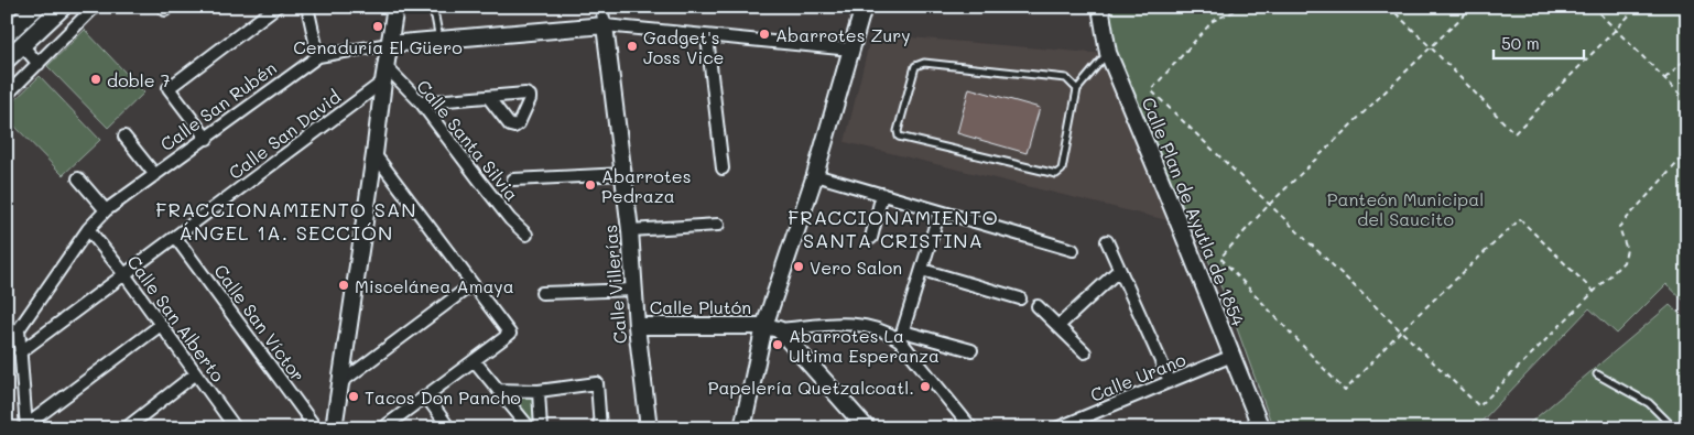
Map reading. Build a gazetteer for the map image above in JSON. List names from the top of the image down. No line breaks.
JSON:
{"streets":{"street":["Calle San Rubén","Calle San David","Calle Santa Silvia","Calle Plan de Ayutla de 1854","Calle Villerías","Calle Plutón","Calle San Alberto","Calle San Víctor","Calle Urano"]},"crossings":[["Calle San Rubén","Calle San David"],["Calle San Rubén","Calle Villerías"],["Calle San Rubén","Calle San Alberto"],["Calle San David","Calle Santa Silvia"],["Calle San David","Calle San Alberto"],["Calle San David","Calle San Víctor"],["Calle Plan de Ayutla de 1854","Calle Urano"],["Calle Villerías","Calle Plutón"]],"districts":["FRACCIONAMIENTO SAN ÁNGEL 1A. SECCIÓN","FRACCIONAMIENTO SANTA CRISTINA"],"parks":["Panteón Municipal del Saucito"],"places":["Cenaduría El Güero","Abarrotes Zury","Gadget's Joss Vice","doble 7","Abarrotes Pedraza","Vero Salon","Miscelánea Amaya","Abarrotes La Ultima Esperanza","Papelería Quetzalcoatl.","Tacos Don Pancho"],"scale_bar":"50 m"}
